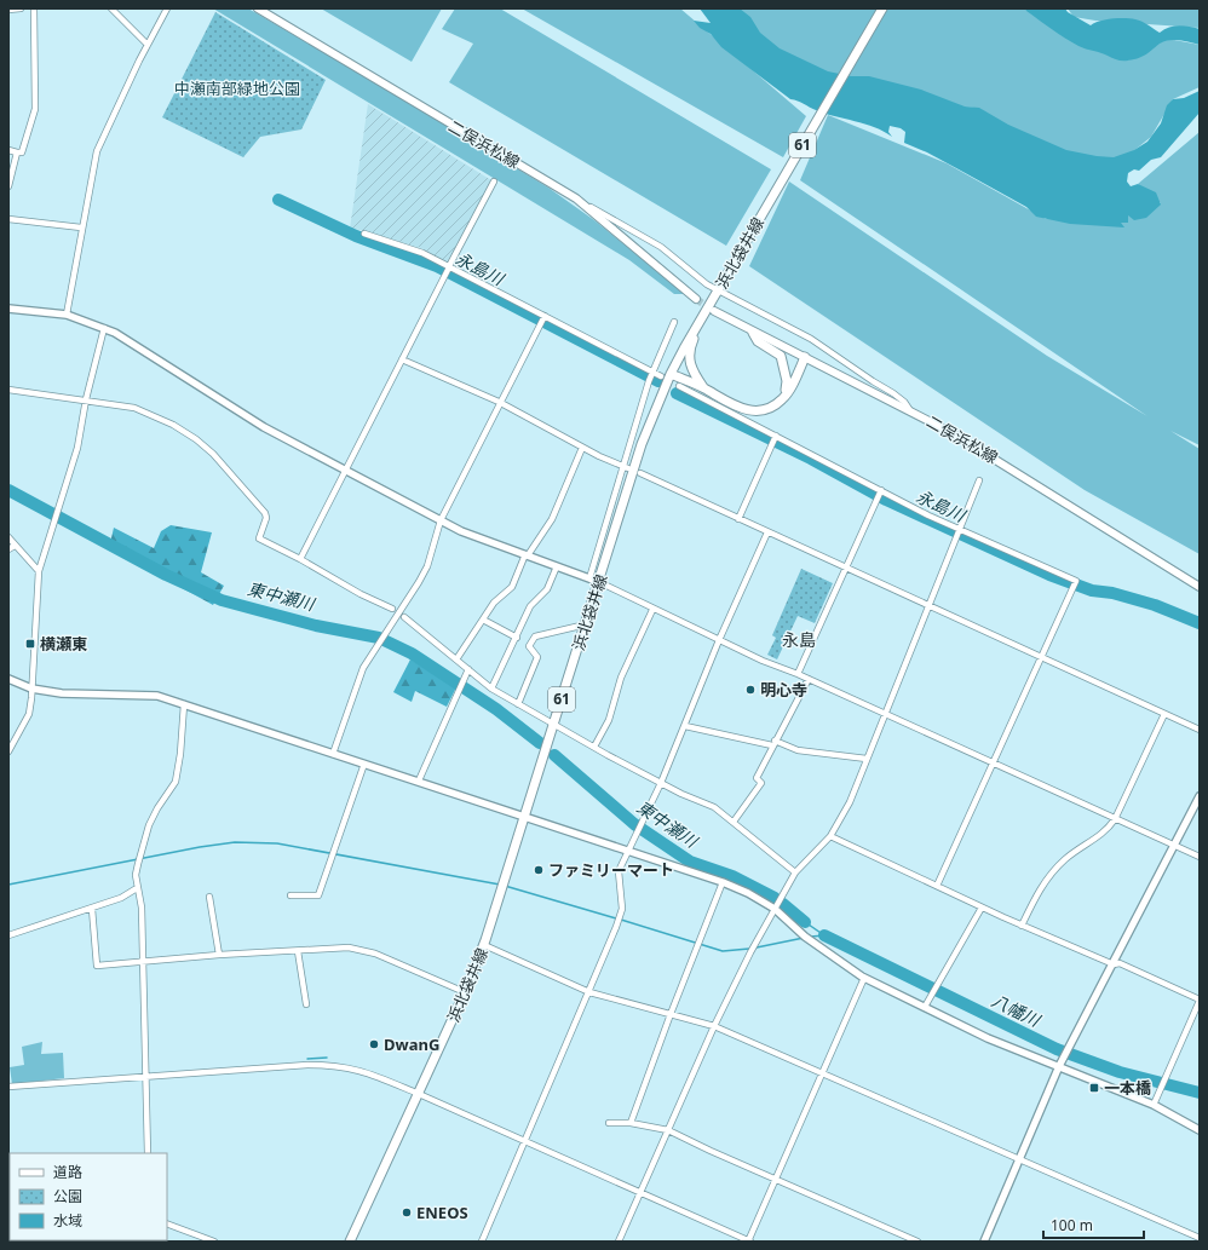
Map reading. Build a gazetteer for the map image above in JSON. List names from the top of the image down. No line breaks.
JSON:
{"streets":{"main road":["二俣浜松線","61","浜北袋井線"]},"districts":["永島"],"water":["永島川","東中瀬川","八幡川"],"parks":["中瀬南部緑地公園"],"places":{"transit":["横瀬東","一本橋"],"other":["明心寺","ファミリーマート","DwanG","ENEOS"]},"legend":["道路","公園","水域"],"scale_bar":"100 m"}
